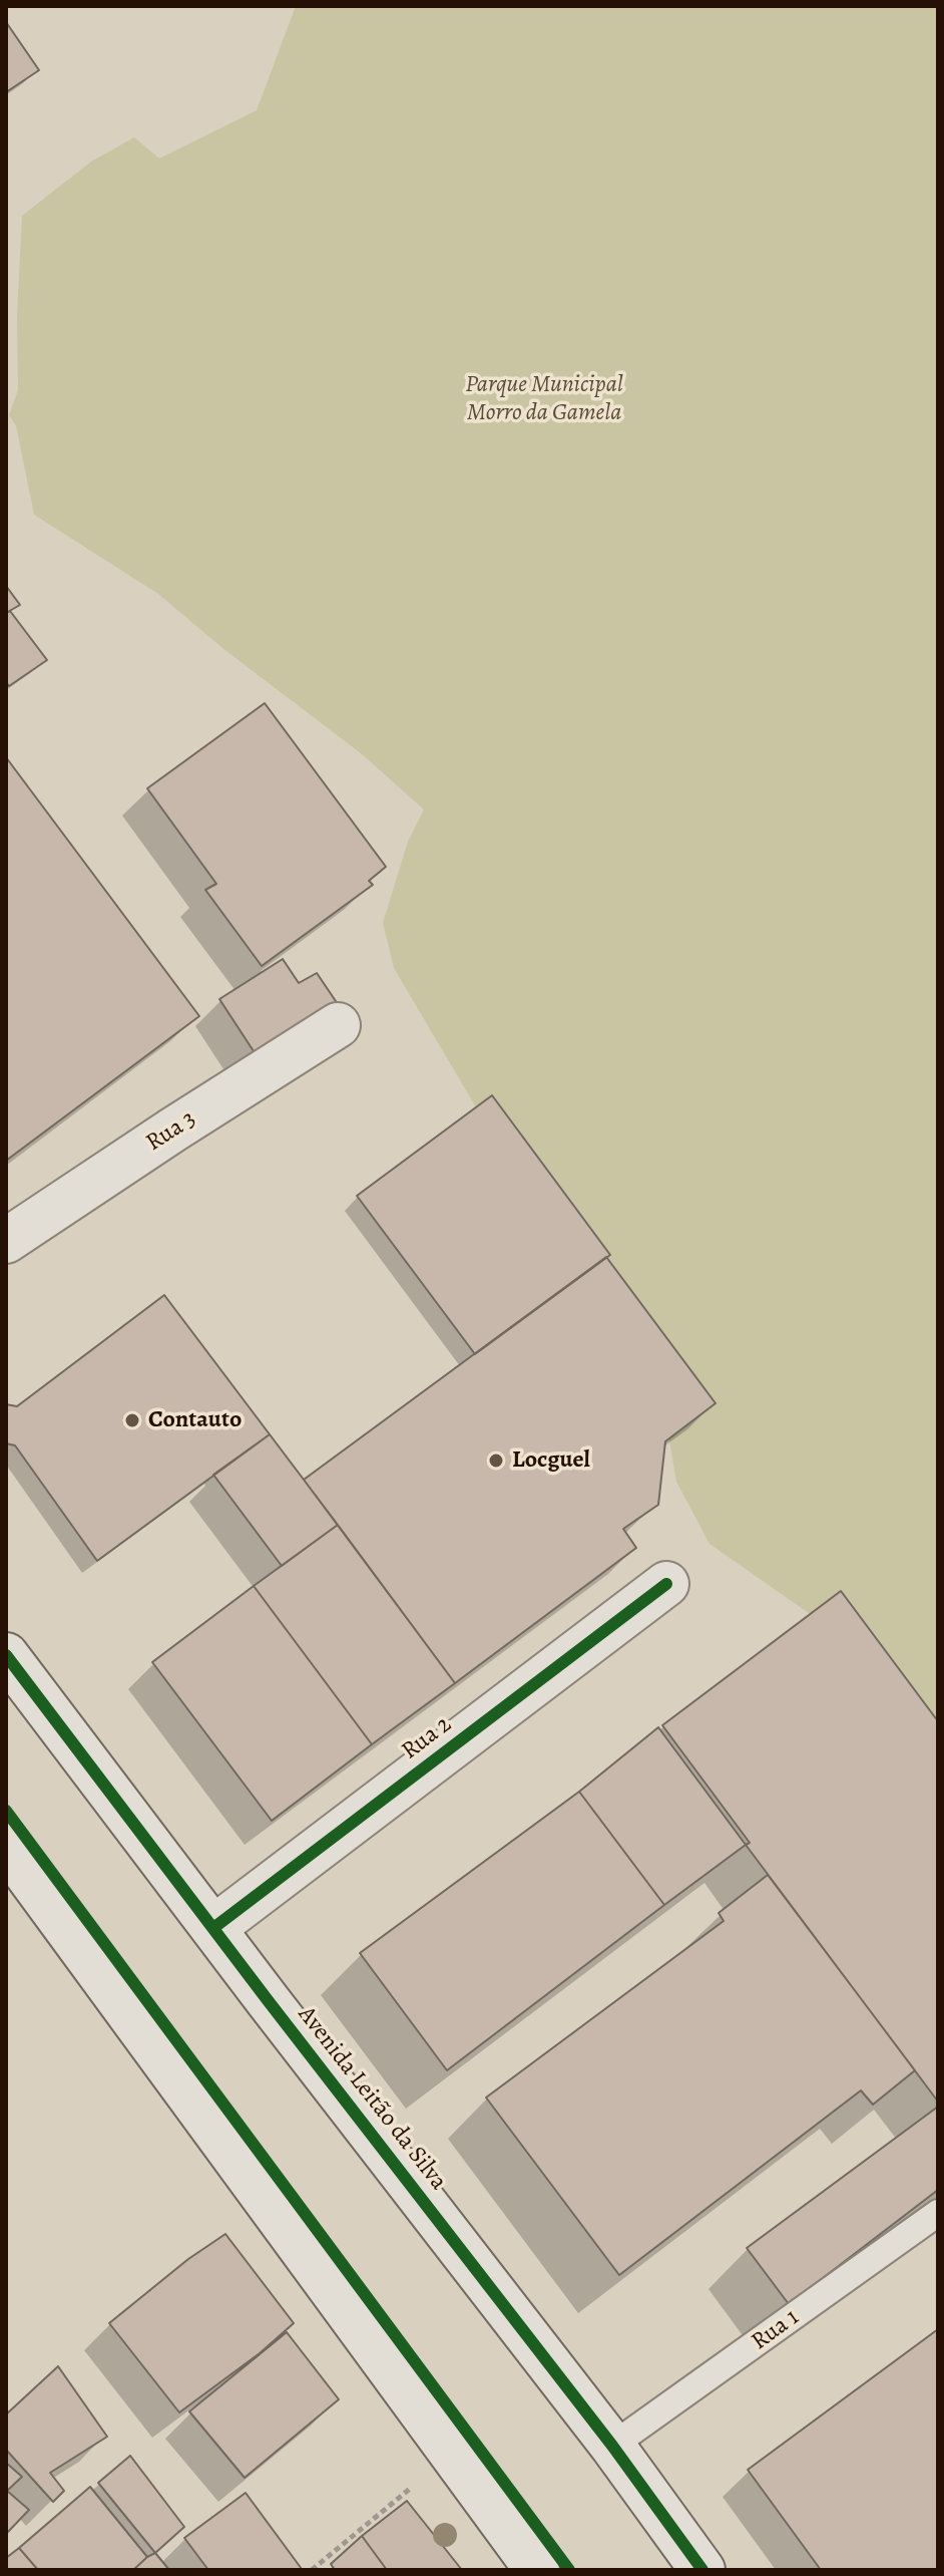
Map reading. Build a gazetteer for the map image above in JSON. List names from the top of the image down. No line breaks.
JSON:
{"streets":{"street":["Rua 3","Rua 2","Avenida Leitão da Silva"],"lane":["Rua 1"]},"crossings":[["Rua 2","Avenida Leitão da Silva"],["Avenida Leitão da Silva","Rua 1"]],"parks":["Parque Municipal Morro da Gamela"],"places":["Contauto","Locguel"]}
